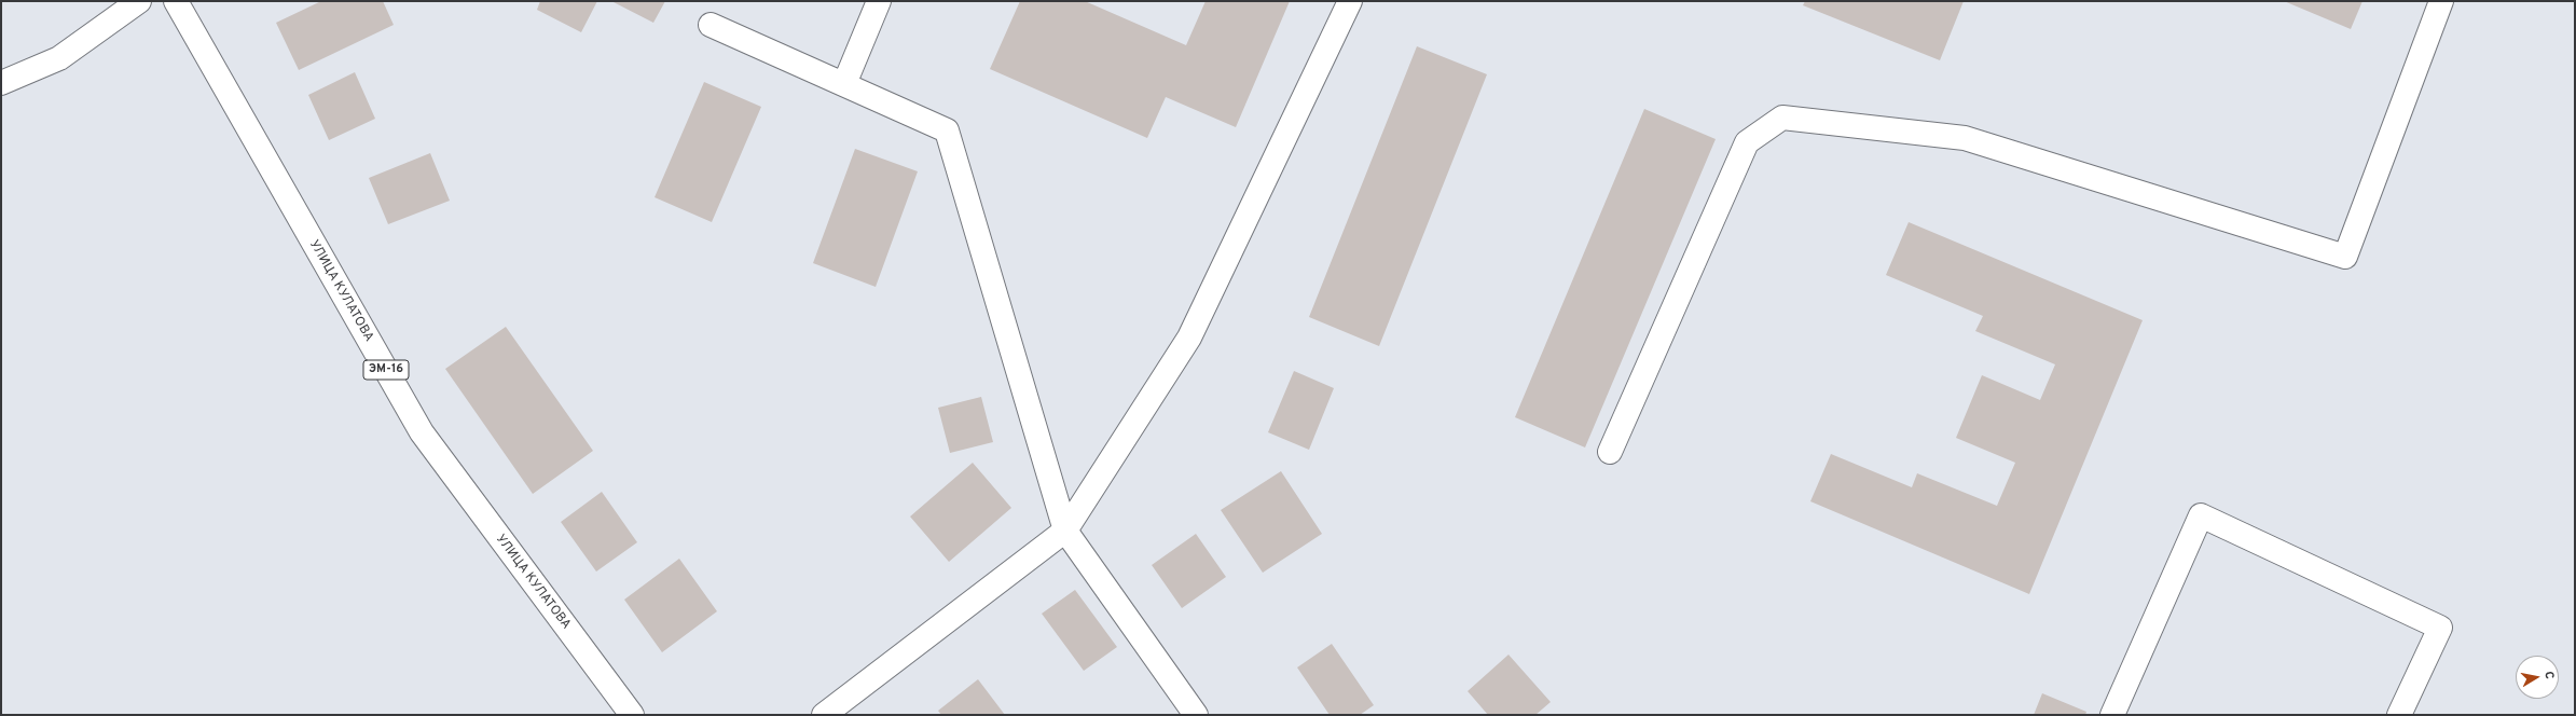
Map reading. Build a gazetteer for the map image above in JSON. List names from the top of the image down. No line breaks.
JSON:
{"streets":{"main road":["УЛИЦА КУЛАТОВА","ЭМ-16"]},"north":"right"}
